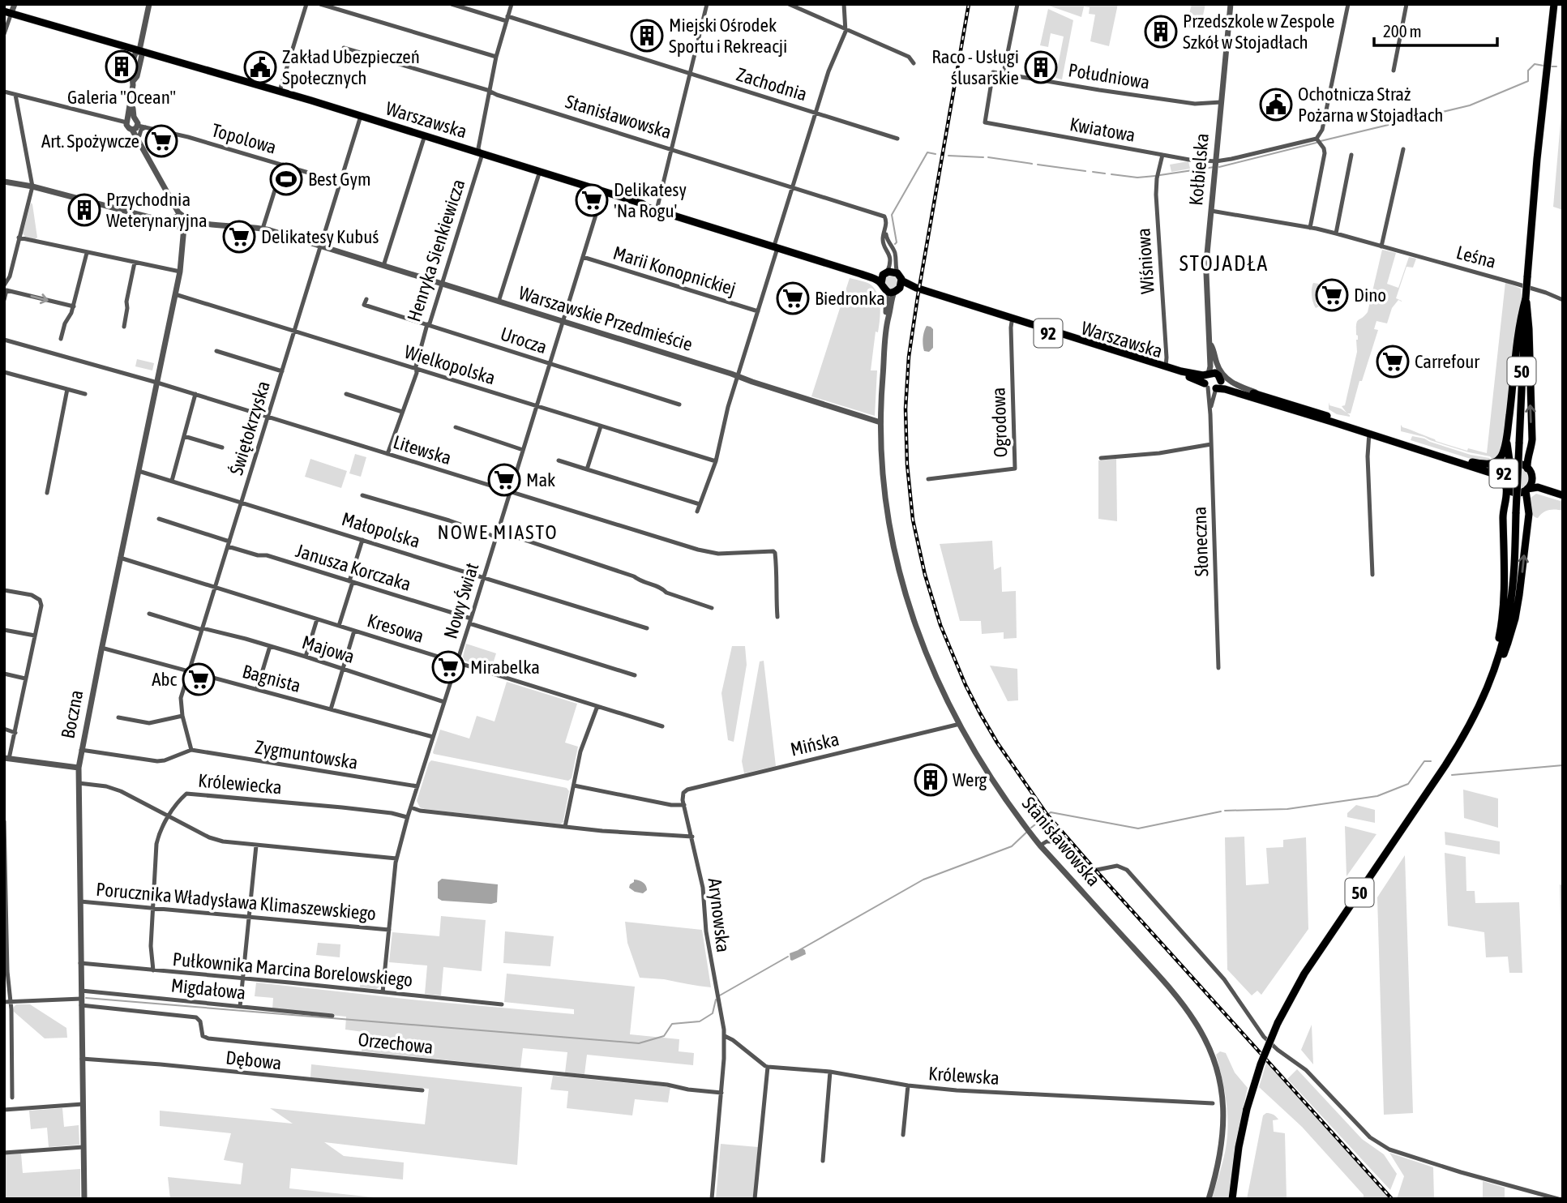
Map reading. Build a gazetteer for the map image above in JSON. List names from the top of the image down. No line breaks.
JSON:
{"streets":{"main road":["Warszawska","92","50"],"street":["Południowa","Zachodnia","Stanisławowska","Kwiatowa","Topolowa","Kołbielska","Henryka Sienkiewicza","Leśna","Wiśniowa","Marii Konopnickiej","Warszawskie Przedmieście","Urocza","Wielkopolska","Ogrodowa","Świętokrzyska","Litewska","Małopolska","Słoneczna","Janusza Korczaka","Nowy Świat","Kresowa","Majowa","Bagnista","Boczna","Mińska","Zygmuntowska","Królewiecka","Porucznika Władysława Klimaszewskiego","Arynowska","Pułkownika Marcina Borelowskiego","Migdałowa","Orzechowa","Dębowa","Królewska"]},"crossings":[["Południowa","Kwiatowa"],["Południowa","Kołbielska"],["Zachodnia","Henryka Sienkiewicza"],["Stanisławowska","Warszawska"],["Stanisławowska","Henryka Sienkiewicza"],["Stanisławowska","Warszawskie Przedmieście"],["Stanisławowska","92"],["Stanisławowska","Mińska"],["Warszawska","Kołbielska"],["Warszawska","Henryka Sienkiewicza"],["Warszawska","Wiśniowa"],["Warszawska","92"],["Warszawska","Ogrodowa"],["Warszawska","Świętokrzyska"],["Warszawska","Słoneczna"],["Warszawska","Nowy Świat"],["Kwiatowa","Kołbielska"],["Kwiatowa","Wiśniowa"],["Topolowa","Świętokrzyska"],["Kołbielska","Leśna"],["Henryka Sienkiewicza","Warszawskie Przedmieście"],["Henryka Sienkiewicza","Urocza"],["Henryka Sienkiewicza","Wielkopolska"],["Henryka Sienkiewicza","Litewska"],["Marii Konopnickiej","Nowy Świat"],["Warszawskie Przedmieście","Świętokrzyska"],["Warszawskie Przedmieście","Nowy Świat"],["Warszawskie Przedmieście","Boczna"],["Urocza","Nowy Świat"],["Wielkopolska","Świętokrzyska"],["Wielkopolska","Nowy Świat"],["Wielkopolska","Boczna"],["Świętokrzyska","Litewska"],["Świętokrzyska","Małopolska"],["Świętokrzyska","Janusza Korczaka"],["Świętokrzyska","Kresowa"],["Świętokrzyska","Majowa"],["Świętokrzyska","Bagnista"],["Świętokrzyska","Zygmuntowska"],["Litewska","Nowy Świat"],["Litewska","Boczna"],["Małopolska","Nowy Świat"],["Małopolska","Boczna"],["Janusza Korczaka","Nowy Świat"],["Nowy Świat","Kresowa"],["Nowy Świat","Majowa"],["Nowy Świat","Bagnista"],["Nowy Świat","Zygmuntowska"],["Nowy Świat","Królewiecka"],["Nowy Świat","Porucznika Władysława Klimaszewskiego"],["Nowy Świat","Pułkownika Marcina Borelowskiego"],["Kresowa","Boczna"],["Bagnista","Boczna"],["Boczna","Porucznika Władysława Klimaszewskiego"],["Boczna","Pułkownika Marcina Borelowskiego"],["Boczna","Migdałowa"],["Boczna","Orzechowa"],["Boczna","Dębowa"],["Mińska","Arynowska"],["Królewiecka","Porucznika Władysława Klimaszewskiego"],["Królewiecka","Pułkownika Marcina Borelowskiego"],["Arynowska","Orzechowa"]],"districts":["STOJADŁA","NOWE MIASTO"],"places":{"building":["Przedszkole w Zespole Szkół w Stojadłach","Miejski Ośrodek Sportu i Rekreacji","Galeria \"Ocean\"","Raco - Usługi ślusarskie","Przychodnia Weterynaryjna","Werg"],"public building":["Zakład Ubezpieczeń Społecznych","Ochotnicza Straż Pożarna w Stojadłach"],"supermarket":["Art. Spożywcze","Delikatesy 'Na Rogu'","Delikatesy Kubuś","Dino","Biedronka","Carrefour","Mak","Mirabelka","Abc"],"sports":["Best Gym"]},"scale_bar":"200 m"}
